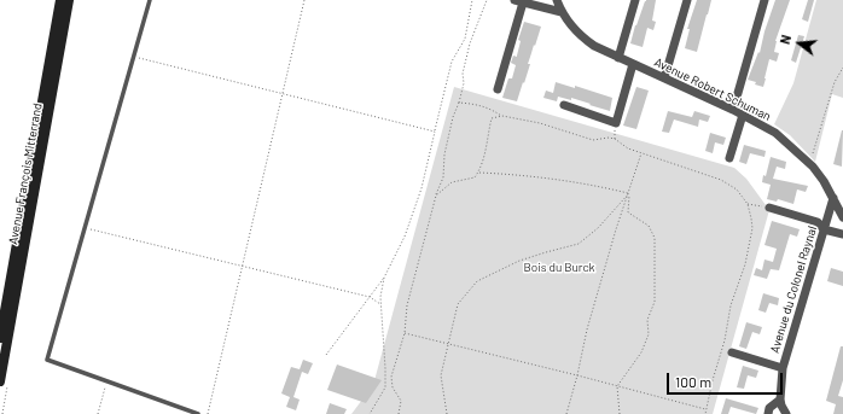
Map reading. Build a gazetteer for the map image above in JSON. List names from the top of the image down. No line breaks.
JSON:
{"streets":{"main road":["Avenue François Mitterrand"],"street":["Avenue Robert Schuman","Avenue du Colonel Raynal"]},"crossings":[["Avenue Robert Schuman","Avenue du Colonel Raynal"]],"parks":["Bois du Burck"],"scale_bar":"100 m","north":"left"}
